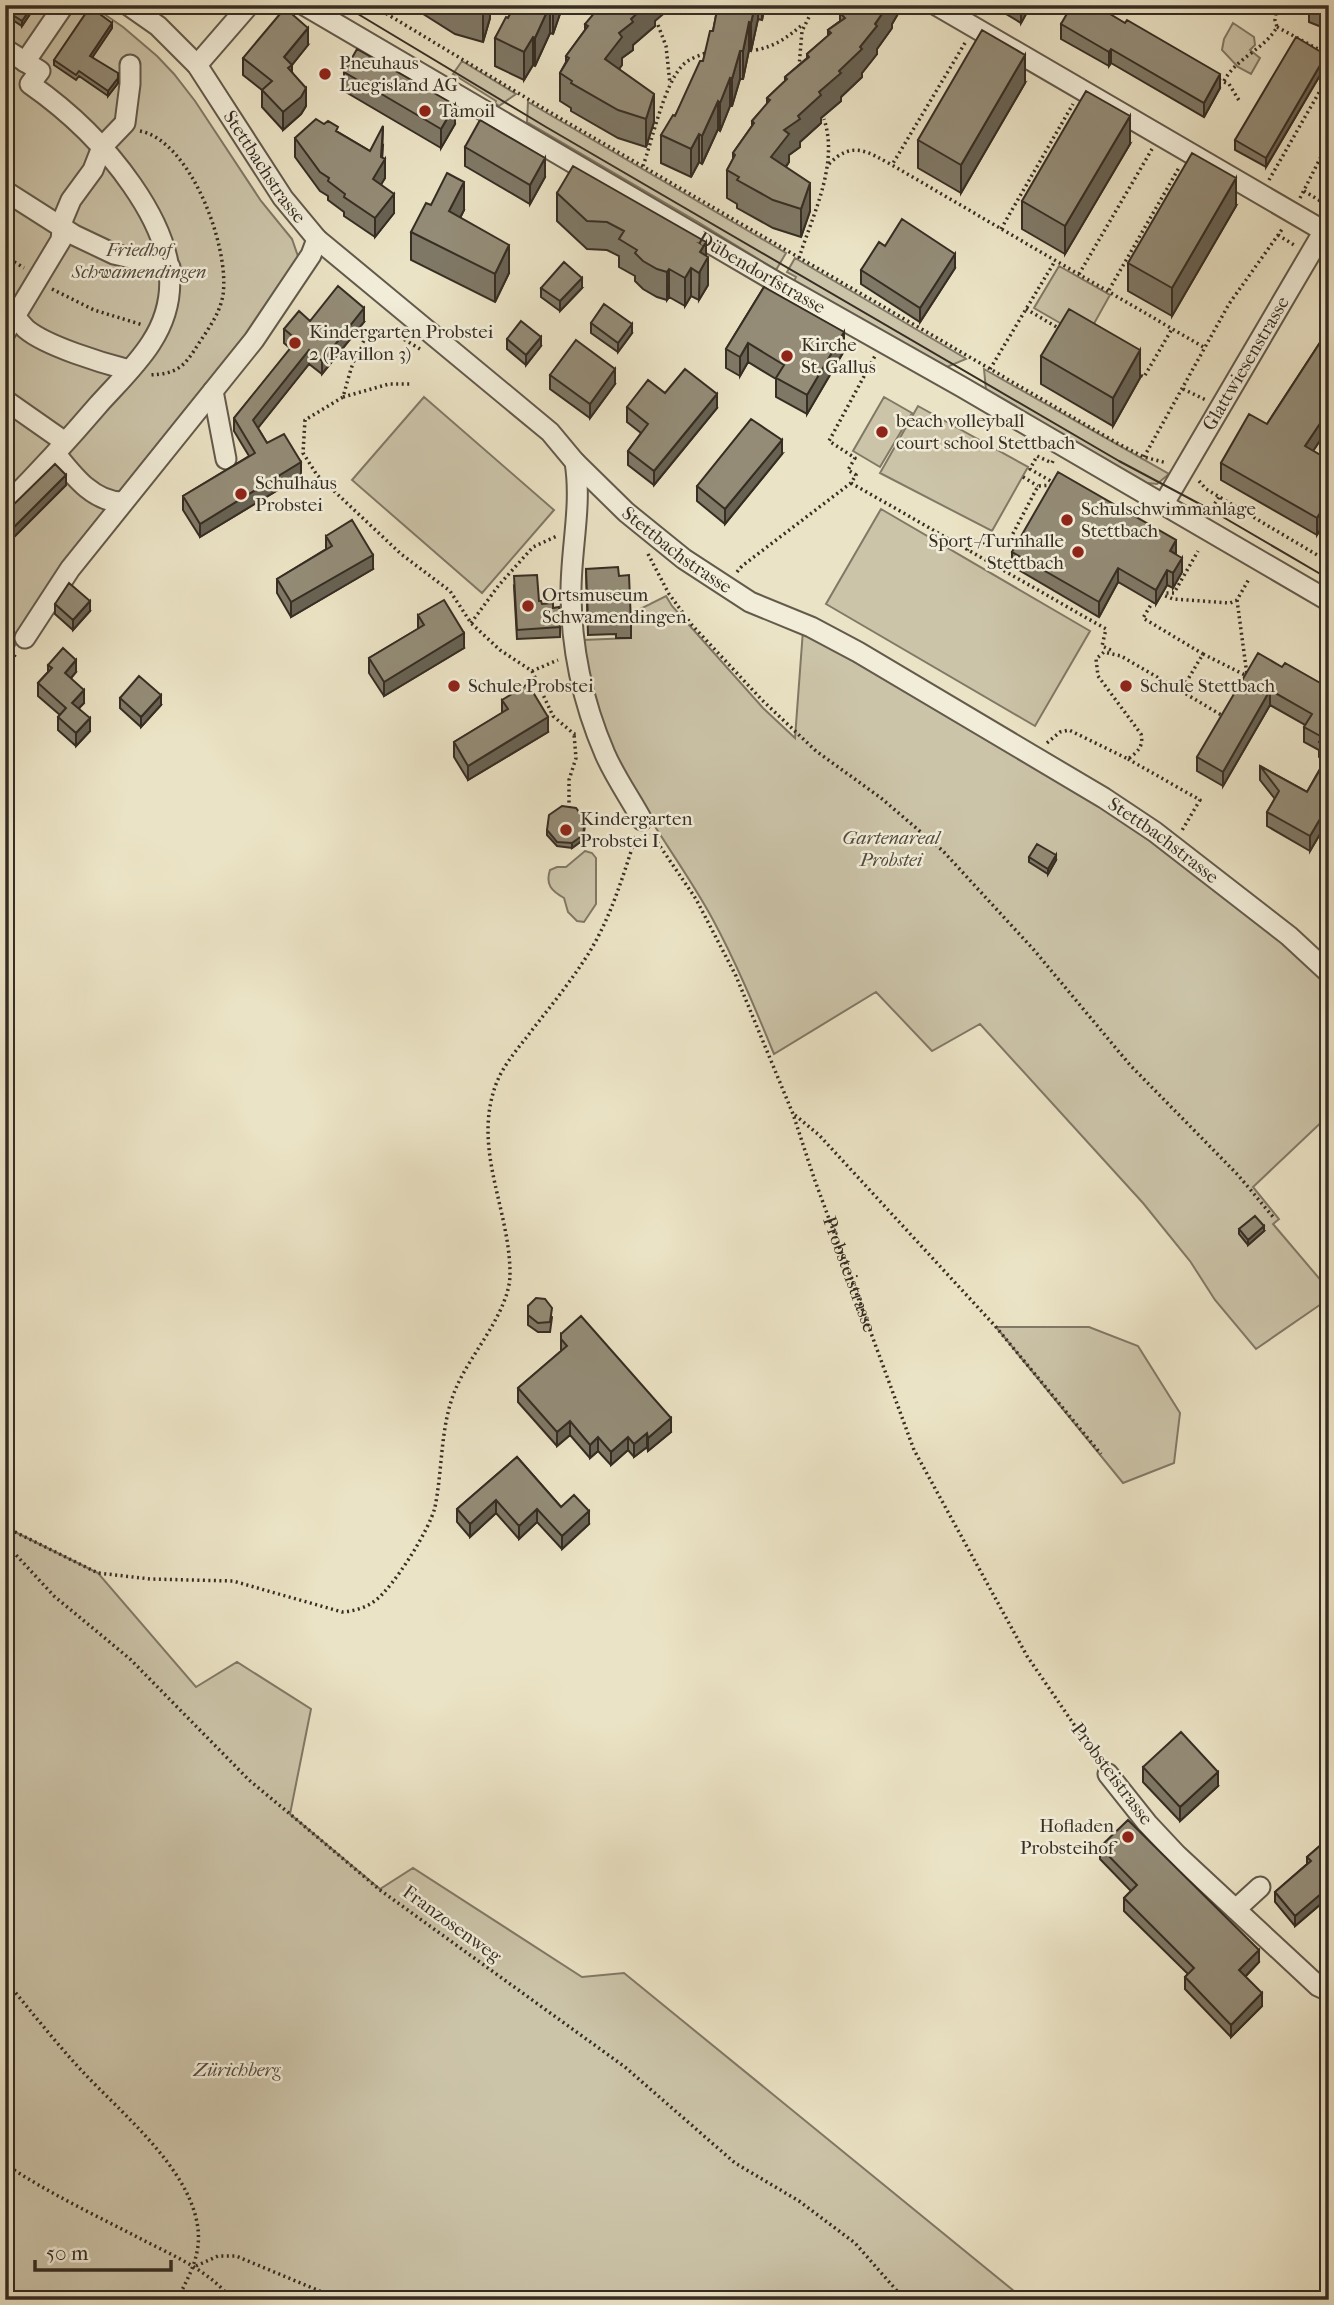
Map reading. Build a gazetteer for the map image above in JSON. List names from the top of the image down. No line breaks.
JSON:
{"streets":{"street":["Stettbachstrasse","Dübendorfstrasse","Glattwiesenstrasse","Probsteistrasse"],"path":["Franzosenweg"]},"crossings":[["Dübendorfstrasse","Glattwiesenstrasse"]],"parks":["Friedhof Schwamendingen","Gartenareal Probstei","Zürichberg"],"places":["Pneuhaus Luegisland AG","Tamoil","Kindergarten Probstei 2 (Pavillon 3)","Kirche St. Gallus","beach volleyball court school Stettbach","Schulhaus Probstei","Schulschwimmanlage Stettbach","Sport-/Turnhalle Stettbach","Ortsmuseum Schwamendingen","Schule Probstei","Schule Stettbach","Kindergarten Probstei I","Hofladen Probsteihof"],"scale_bar":"50 m"}
